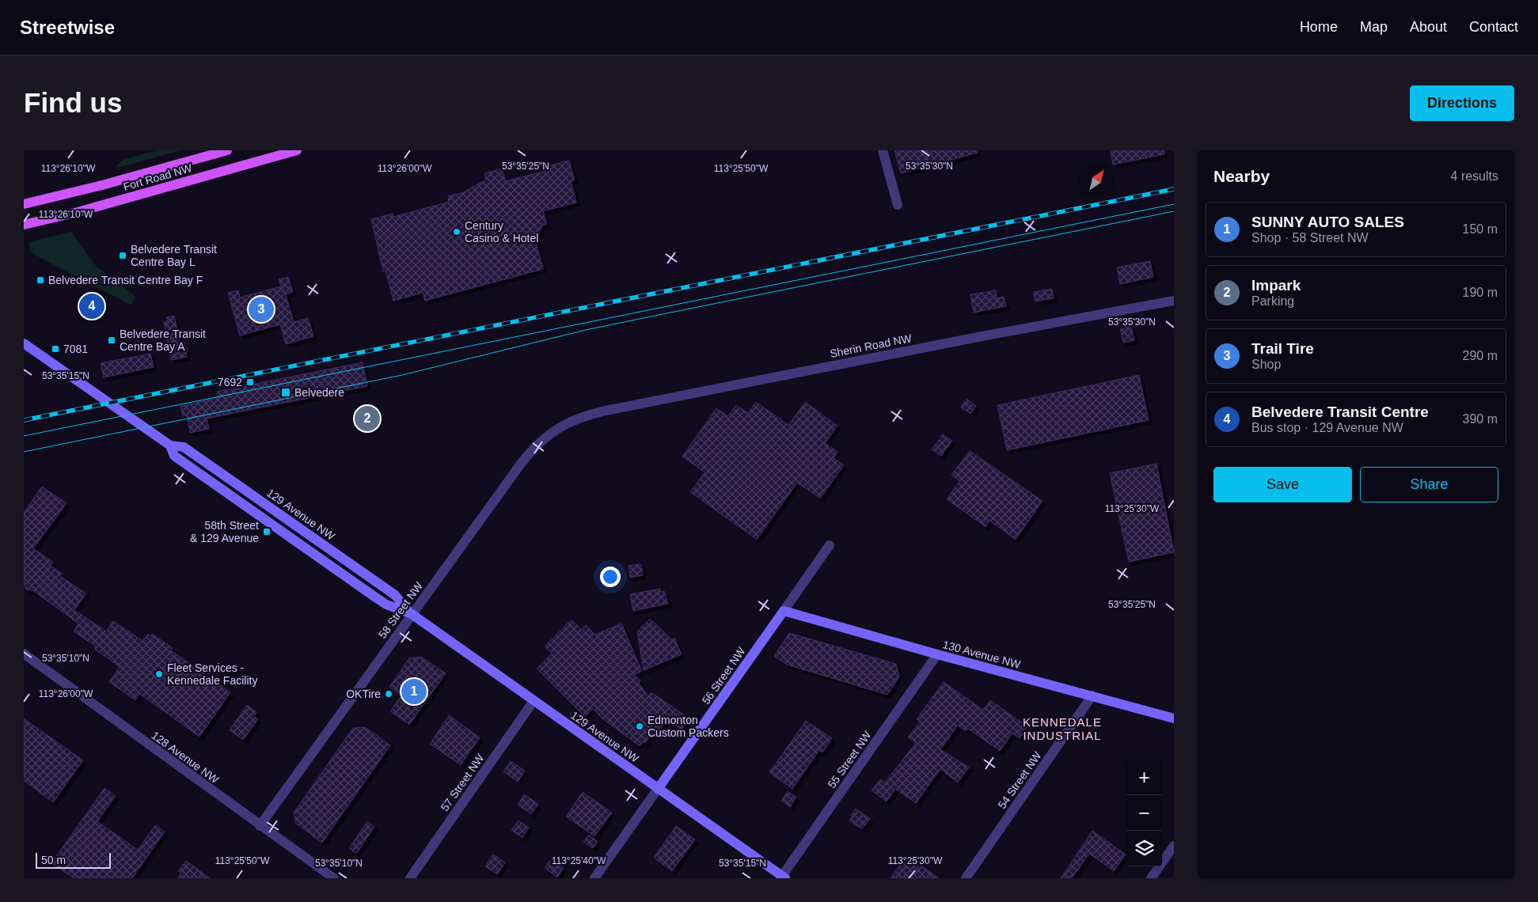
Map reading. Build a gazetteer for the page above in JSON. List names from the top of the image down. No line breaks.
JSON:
{"streets":{"main road":["Fort Road NW"],"street":["Sherin Road NW","129 Avenue NW","58 Street NW","130 Avenue NW","56 Street NW","128 Avenue NW","55 Street NW","54 Street NW","57 Street NW"]},"crossings":[["Sherin Road NW","58 Street NW"],["129 Avenue NW","58 Street NW"],["129 Avenue NW","56 Street NW"],["129 Avenue NW","55 Street NW"],["129 Avenue NW","57 Street NW"],["58 Street NW","128 Avenue NW"],["130 Avenue NW","56 Street NW"],["130 Avenue NW","55 Street NW"],["130 Avenue NW","54 Street NW"]],"districts":["KENNEDALE INDUSTRIAL"],"places":{"other":["Century Casino & Hotel","Fleet Services - Kennedale Facility","OKTire","Edmonton Custom Packers"],"transit":["Belvedere Transit Centre Bay L","Belvedere Transit Centre Bay F","Belvedere Transit Centre Bay A","7081","7692","Belvedere","58th Street & 129 Avenue"]},"scale_bar":"50 m","north":"top right","page":{"header":"Streetwise","nav":["Home","Map","About","Contact"],"buttons":["Directions",["Save","Share"]],"title":"Find us","heading":["Nearby","4 results"],"list":[{"mark":"1","name":"SUNNY AUTO SALES","note":"Shop · 58 Street NW","value":"150 m"},{"mark":"2","name":"Impark","note":"Parking","value":"190 m"},{"mark":"3","name":"Trail Tire","note":"Shop","value":"290 m"},{"mark":"4","name":"Belvedere Transit Centre","note":"Bus stop · 129 Avenue NW","value":"390 m"}],"pins":["4","3","2","1"],"map_buttons":["+","−"],"scale":"50 m"},"coordinates":["53°35'25\"N","53°35'30\"N","113°26'10\"W","113°26'00\"W","113°25'50\"W","53°35'15\"N","113°25'30\"W","53°35'10\"N","113°25'40\"W"]}
